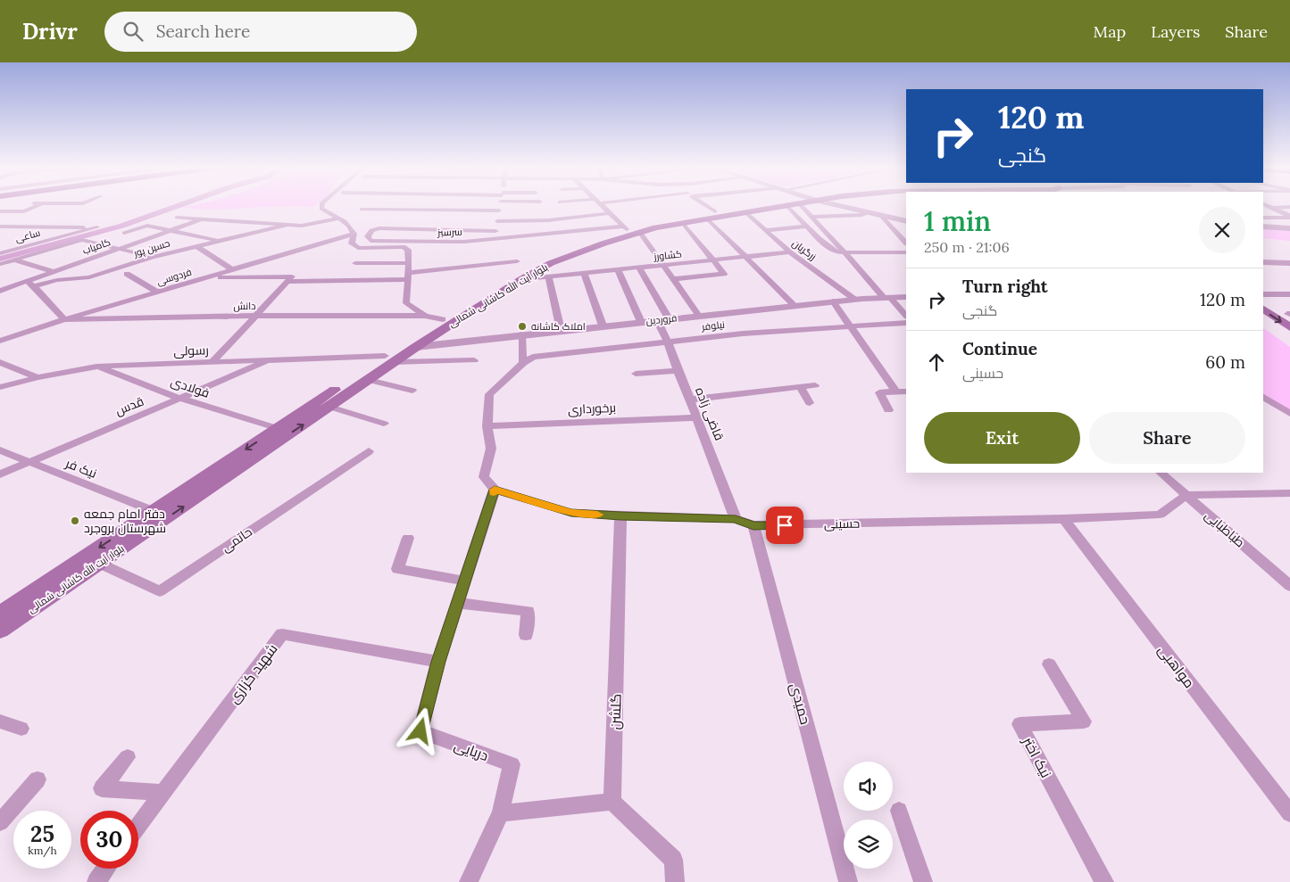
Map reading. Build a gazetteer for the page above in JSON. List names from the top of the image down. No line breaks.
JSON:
{"streets":{"main road":["بلوار آیت الله کاشانی شمالی"],"street":["سرسبز","ساعی","کامیاب","حسین پور","زرگریان","کشاورز","فردوسی","دانش","فروردین","نیلوفر","رسولی","فولادی","قدس","برخورداری","قاضی زاده","نیک فر","حسینی","طباطبایی","حاتمی","مواهبی","شهید کزازی","حمیدی","گلشن","دریایی","نیک اختر"]},"crossings":[["سرسبز","بلوار آیت الله کاشانی شمالی"],["زرگریان","کشاورز"],["زرگریان","بلوار آیت الله کاشانی شمالی"],["زرگریان","فروردین"],["کشاورز","بلوار آیت الله کاشانی شمالی"],["فردوسی","دانش"],["بلوار آیت الله کاشانی شمالی","دانش"],["بلوار آیت الله کاشانی شمالی","فروردین"],["بلوار آیت الله کاشانی شمالی","رسولی"],["بلوار آیت الله کاشانی شمالی","فولادی"],["بلوار آیت الله کاشانی شمالی","نیک فر"],["بلوار آیت الله کاشانی شمالی","حاتمی"],["فروردین","قاضی زاده"],["نیلوفر","قاضی زاده"],["رسولی","فولادی"],["رسولی","قدس"],["فولادی","قدس"],["قدس","نیک فر"],["برخورداری","قاضی زاده"],["قاضی زاده","حسینی"],["حسینی","طباطبایی"],["حسینی","مواهبی"],["حسینی","حمیدی"],["حسینی","گلشن"],["حسینی","دریایی"],["شهید کزازی","دریایی"]],"places":["املاک کاشانه","دفتر امام جمعه شهرستان بروجرد"],"page":{"header":"Drivr","search":"Search here","nav":["Map","Layers","Share"],"turn":["120 m","گنجی"],"heading":["1 min","250 m · 21:06"],"list":[{"name":"Turn right","note":"گنجی","value":"120 m"},{"name":"Continue","note":"حسینی","value":"60 m"}],"buttons":["Exit","Share"],"speed":"25 km/h","limit":"30"}}
